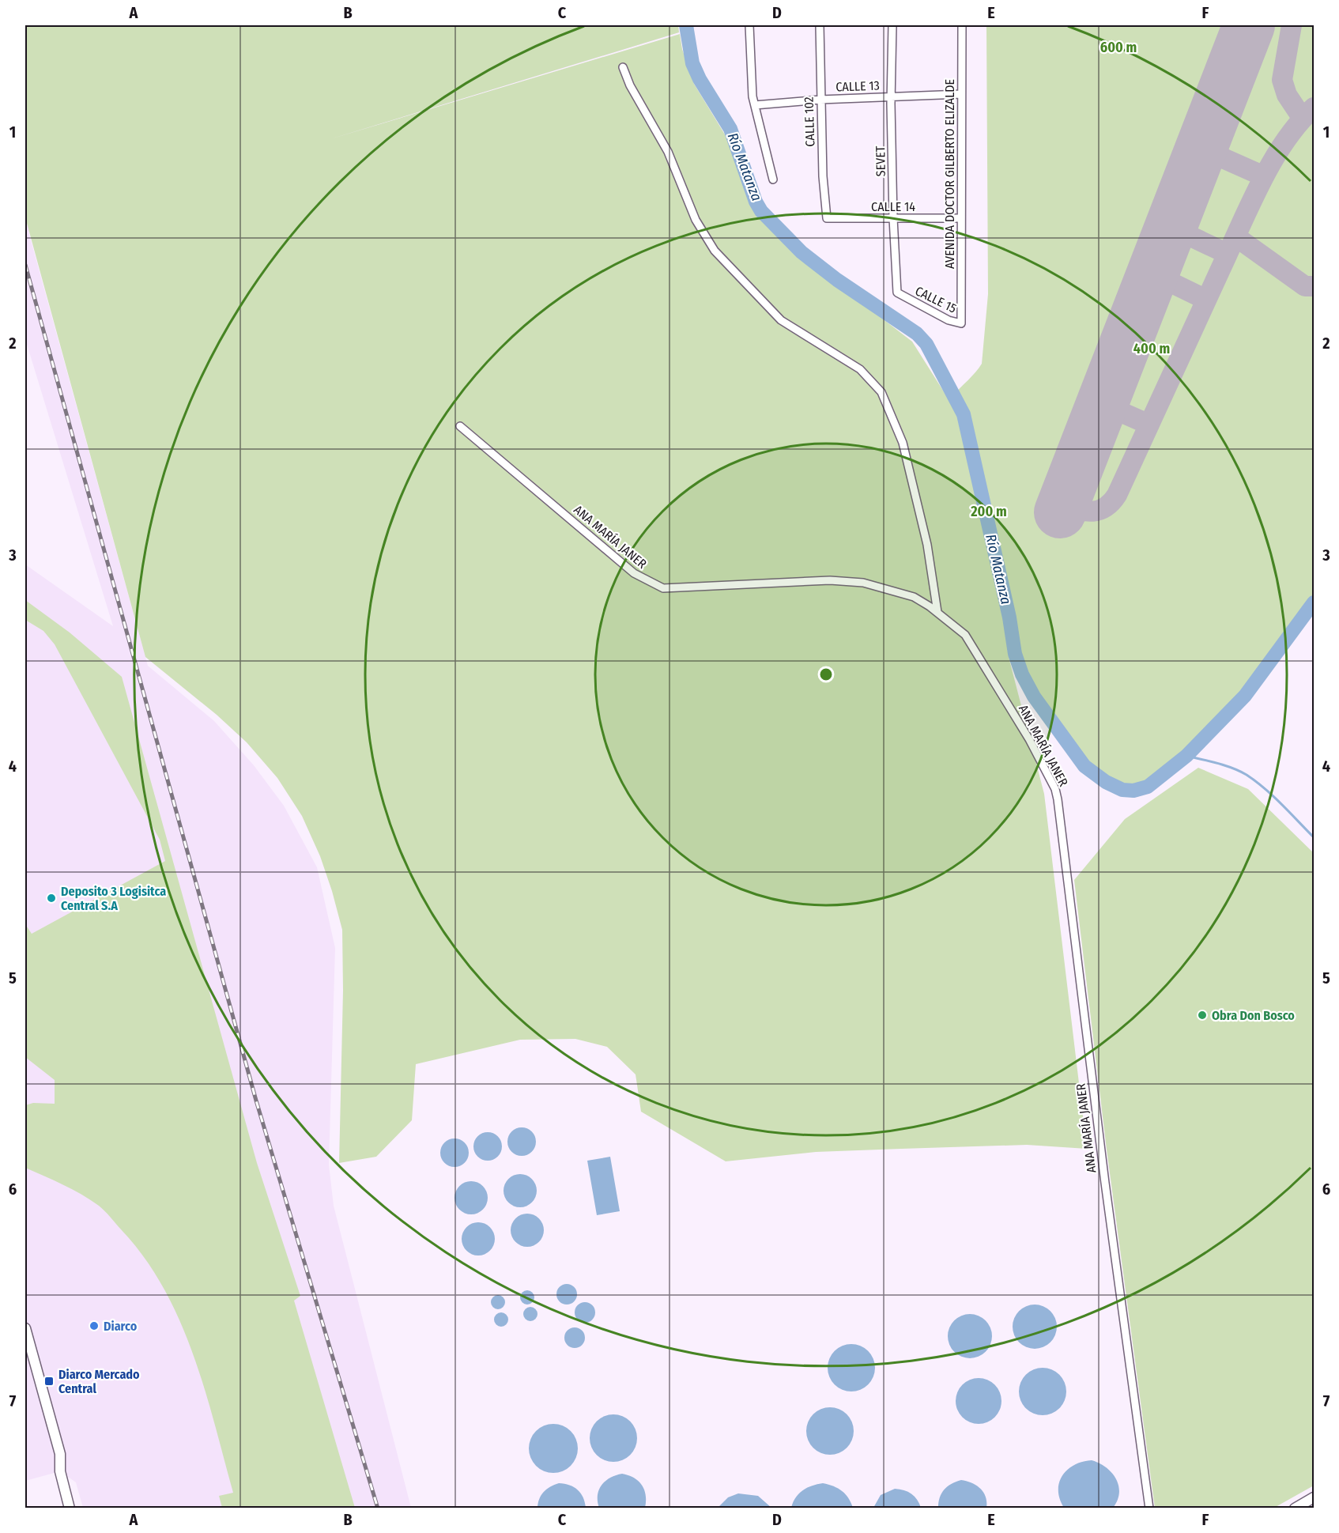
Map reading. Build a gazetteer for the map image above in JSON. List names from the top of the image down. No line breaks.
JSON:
{"streets":{"street":["CALLE 13","CALLE 102","SEVET","AVENIDA DOCTOR GILBERTO ELIZALDE","CALLE 14","CALLE 15","ANA MARÍA JANER"]},"crossings":[["CALLE 13","CALLE 102"],["CALLE 13","SEVET"],["CALLE 13","AVENIDA DOCTOR GILBERTO ELIZALDE"],["CALLE 102","CALLE 14"],["SEVET","CALLE 14"],["SEVET","CALLE 15"],["AVENIDA DOCTOR GILBERTO ELIZALDE","CALLE 14"],["AVENIDA DOCTOR GILBERTO ELIZALDE","CALLE 15"]],"water":["Río Matanza"],"places":{"other":["Deposito 3 Logisitca Central S.A","Obra Don Bosco","Diarco"],"transit":["Diarco Mercado Central"]},"grid":{"columns":["A","B","C","D","E","F"],"rows":["1","2","3","4","5","6","7"]},"rings":["600 m","400 m","200 m"]}
